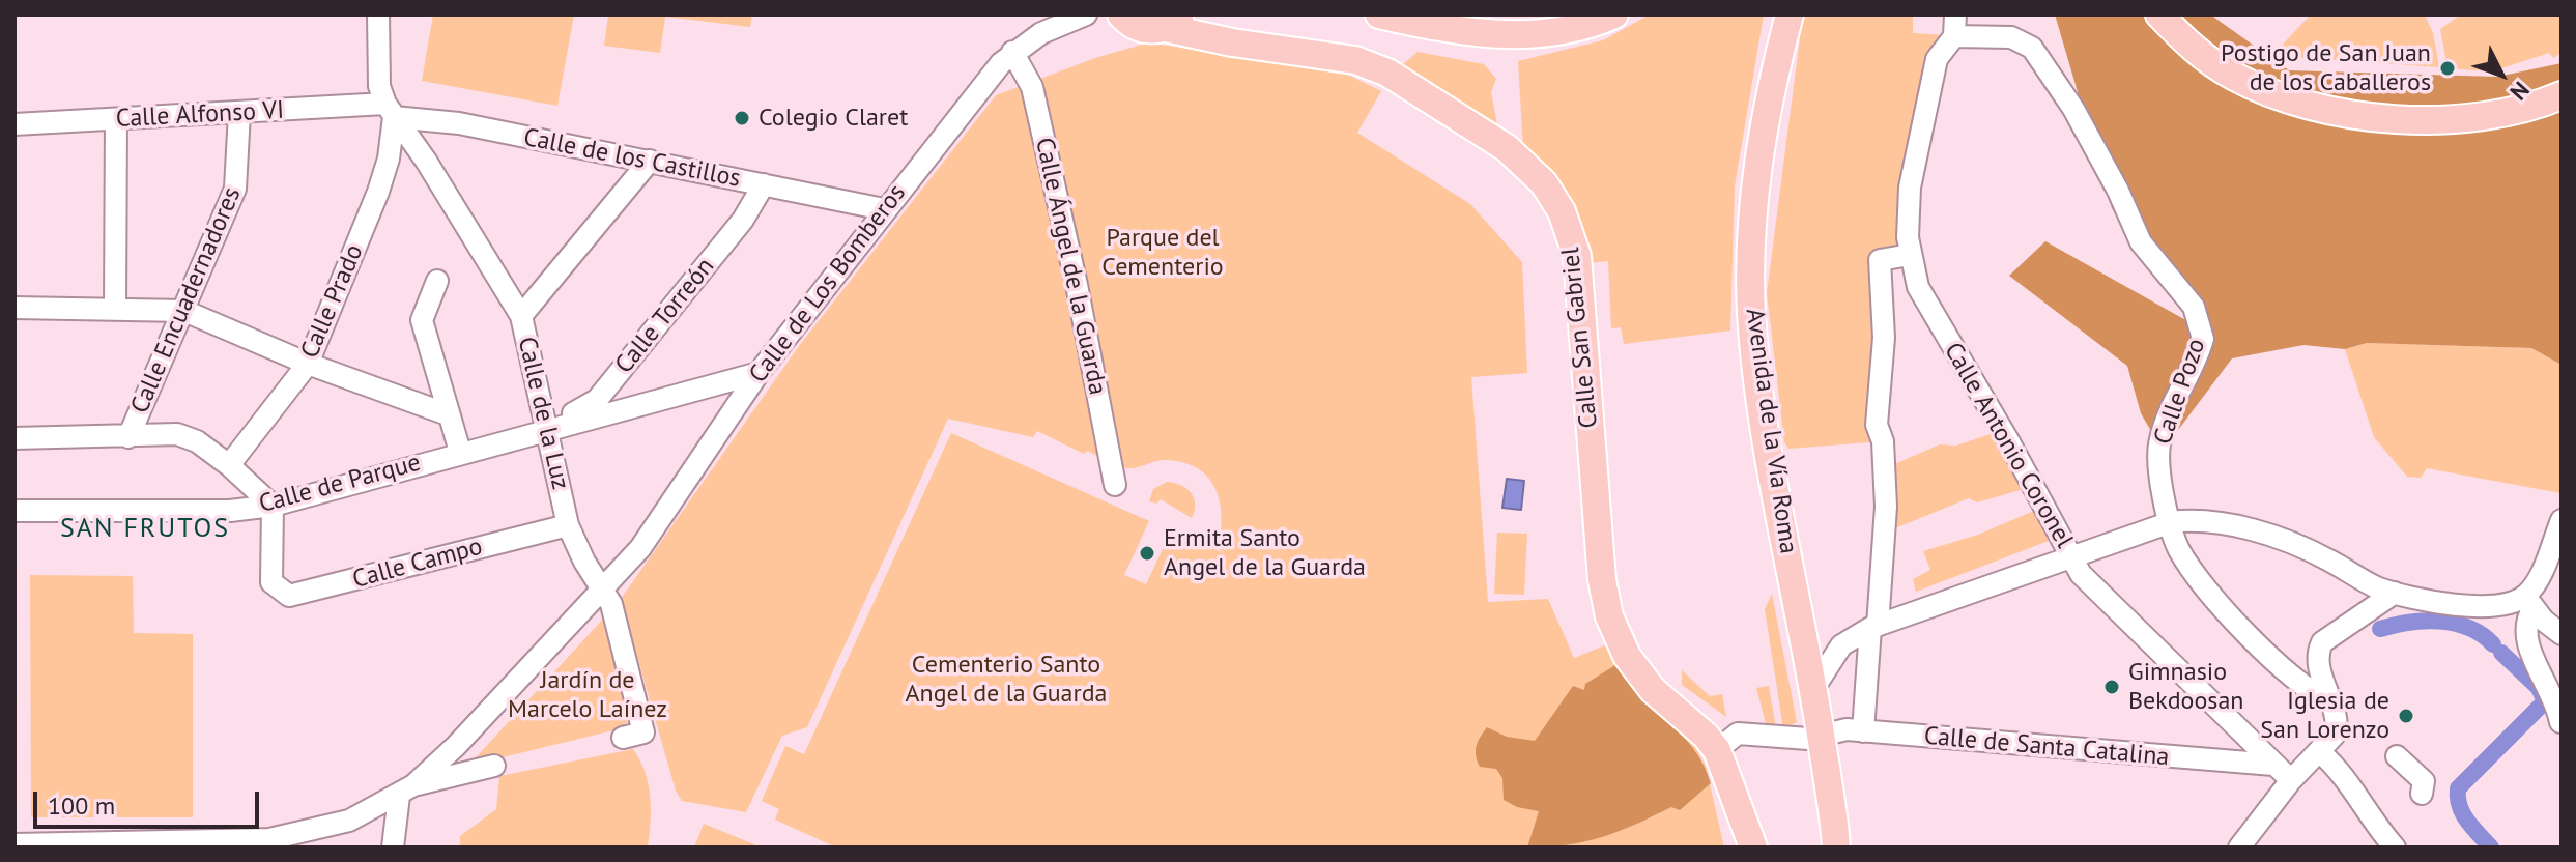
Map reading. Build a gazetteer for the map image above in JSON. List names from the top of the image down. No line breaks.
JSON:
{"streets":{"main road":["Calle San Gabriel","Avenida de la Vía Roma"],"street":["Calle Alfonso VI","Calle de los Castillos","Calle Ángel de la Guarda","Calle de Los Bomberos","Calle Encuadernadores","Calle Prado","Calle Torreón","Calle Pozo","Calle de la Luz","Calle Antonio Coronel","Calle de Parque","Calle Campo","Calle de Santa Catalina"]},"crossings":[["Calle Alfonso VI","Calle de los Castillos"],["Calle Alfonso VI","Calle Encuadernadores"],["Calle Alfonso VI","Calle Prado"],["Calle Alfonso VI","Calle de la Luz"],["Calle de los Castillos","Calle de Los Bomberos"],["Calle de los Castillos","Calle Prado"],["Calle de los Castillos","Calle Torreón"],["Calle de los Castillos","Calle de la Luz"],["Calle Ángel de la Guarda","Calle de Los Bomberos"],["Calle de Los Bomberos","Calle de la Luz"],["Calle de Los Bomberos","Calle de Parque"],["Calle Prado","Calle de la Luz"],["Calle Torreón","Calle de Parque"],["Calle Pozo","Calle Antonio Coronel"],["Calle de la Luz","Calle de Parque"],["Calle de la Luz","Calle Campo"],["Avenida de la Vía Roma","Calle de Santa Catalina"],["Calle Antonio Coronel","Calle de Santa Catalina"],["Calle de Parque","Calle Campo"]],"districts":["SAN FRUTOS"],"parks":["Parque del Cementerio","Cementerio Santo Angel de la Guarda","Jardín de Marcelo Laínez"],"places":["Postigo de San Juan de los Caballeros","Colegio Claret","Ermita Santo Angel de la Guarda","Gimnasio Bekdoosan","Iglesia de San Lorenzo"],"scale_bar":"100 m","north":"bottom right"}
